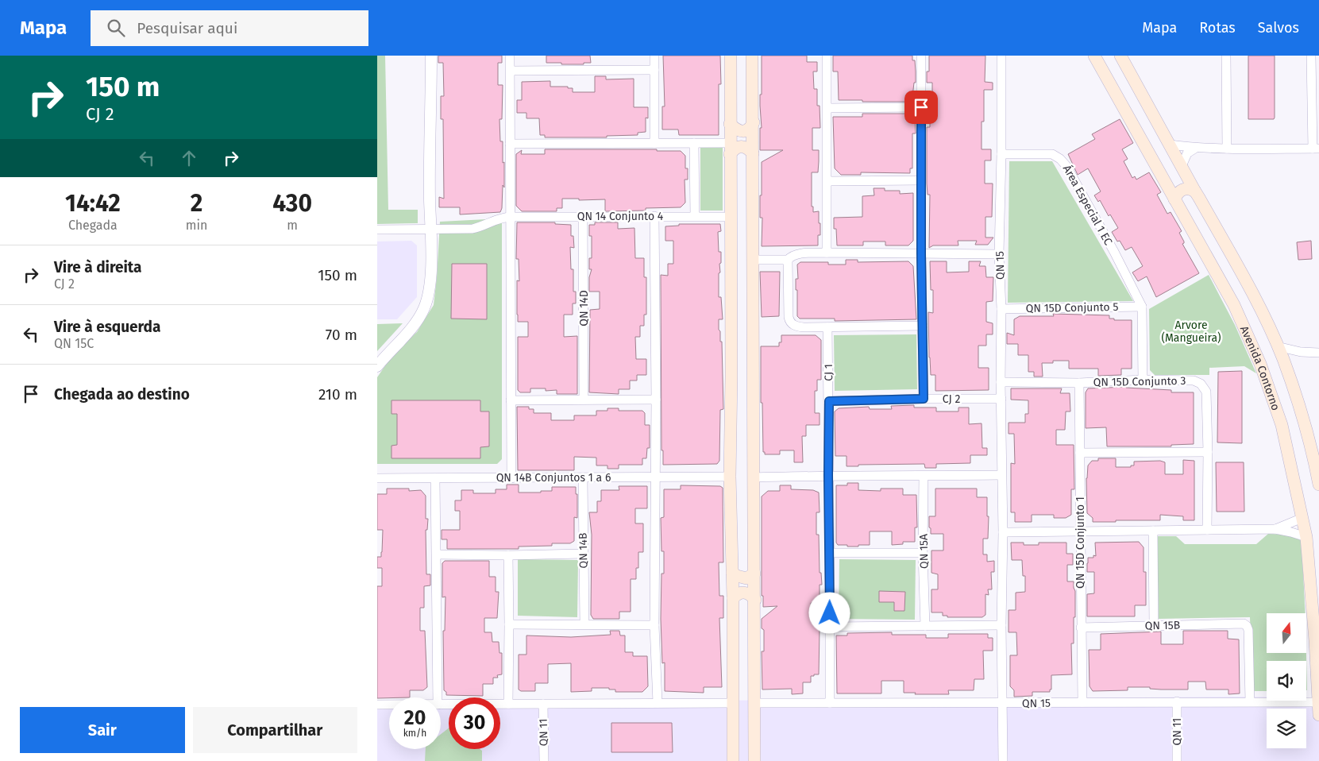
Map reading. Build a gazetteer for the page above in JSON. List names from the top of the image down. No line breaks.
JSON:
{"streets":{"main road":["Avenida Contorno"],"street":["Área Especial 1 EC","QN 14 Conjunto 4","QN 15","QN 15D Conjunto 5","QN 14D","CJ 1","QN 15D Conjunto 3","CJ 2","QN 14B Conjuntos 1 a 6","QN 15D Conjunto 1","QN 14B","QN 15A","QN 15B","QN 11"]},"crossings":[["Área Especial 1 EC","QN 15"],["Área Especial 1 EC","QN 15D Conjunto 5"],["QN 14 Conjunto 4","QN 14D"],["QN 15","QN 15D Conjunto 5"],["QN 15","Avenida Contorno"],["QN 15","CJ 1"],["QN 15","QN 15D Conjunto 3"],["QN 15","CJ 2"],["QN 15","QN 15D Conjunto 1"],["QN 15","QN 15B"],["QN 15","QN 11"],["CJ 1","CJ 2"],["QN 15D Conjunto 3","QN 15D Conjunto 1"],["QN 14B Conjuntos 1 a 6","QN 14B"],["QN 15D Conjunto 1","QN 15B"]],"parks":["Arvore (Mangueira)"],"north":"top","page":{"header":"Mapa","search":"Pesquisar aqui","nav":["Mapa","Rotas","Salvos"],"turn":["150 m","CJ 2"],"eta":["14:42","Chegada","2","min","430","m"],"list":[{"name":"Vire à direita","note":"CJ 2","value":"150 m"},{"name":"Vire à esquerda","note":"QN 15C","value":"70 m"},{"name":"Chegada ao destino","value":"210 m"}],"speed":"20 km/h","limit":"30","buttons":["Sair","Compartilhar"]}}
